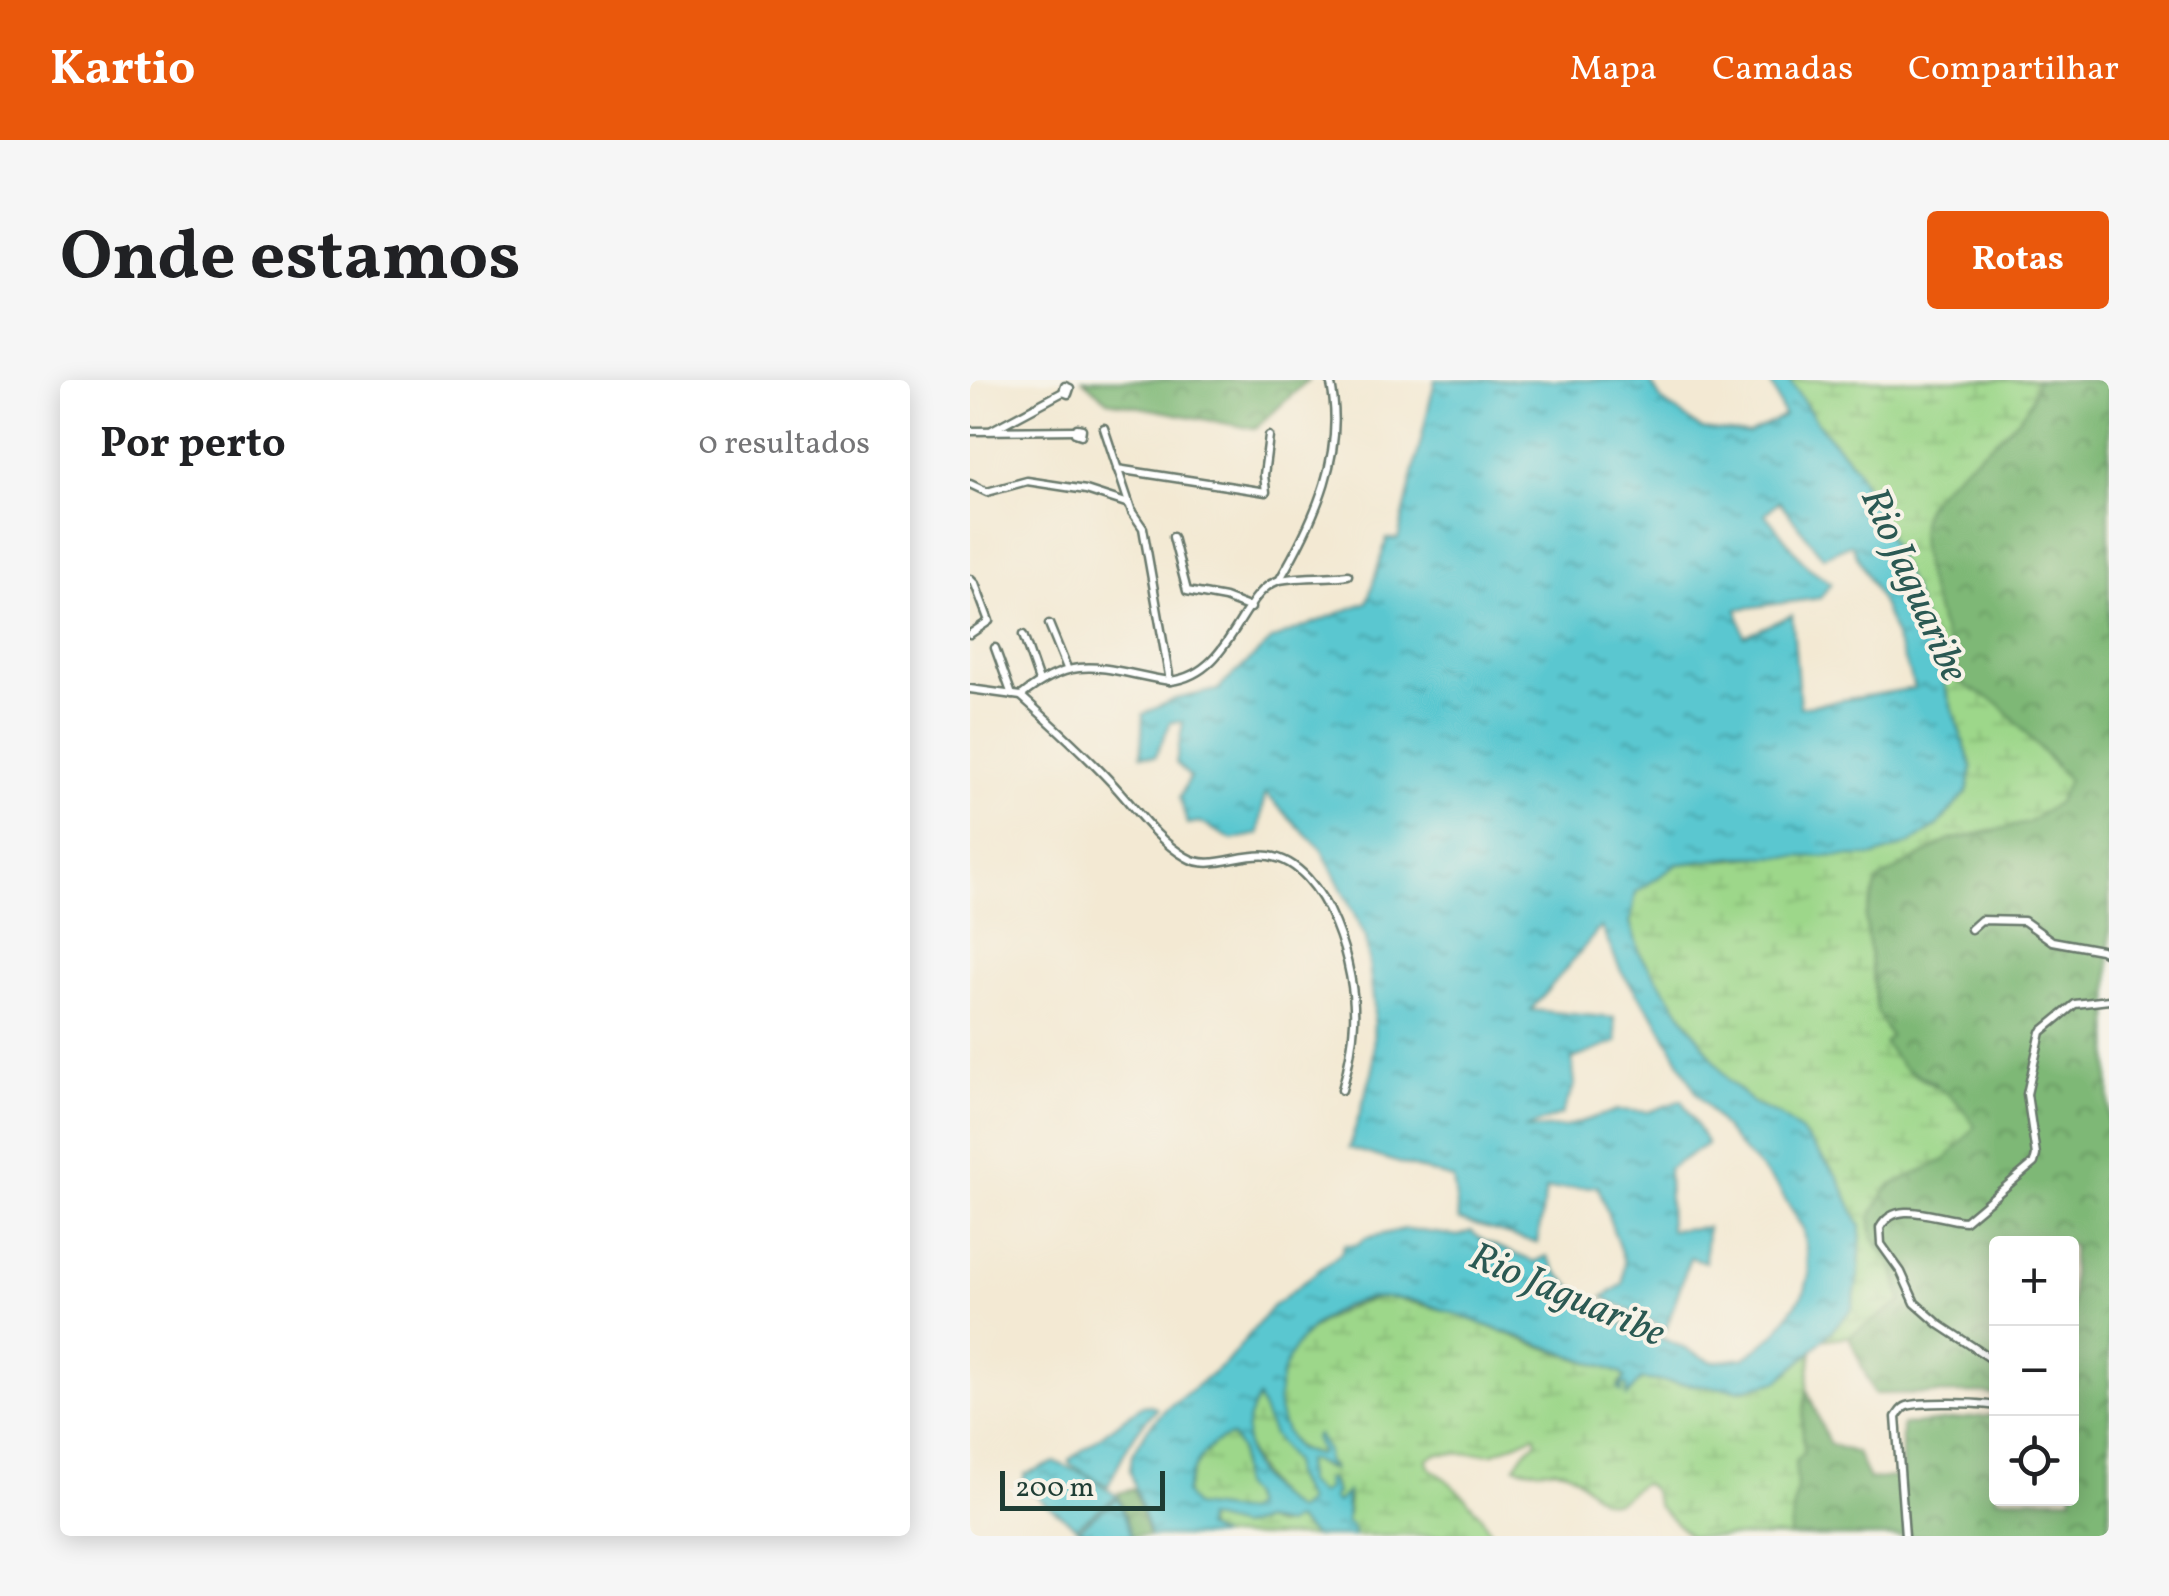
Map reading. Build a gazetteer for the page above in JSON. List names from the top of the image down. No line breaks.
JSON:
{"water":["Rio Jaguaribe"],"scale_bar":"200 m","page":{"header":"Kartio","nav":["Mapa","Camadas","Compartilhar"],"title":"Onde estamos","buttons":"Rotas","heading":["Por perto","0 resultados"],"map_buttons":["+","−"],"scale":"200 m"}}
